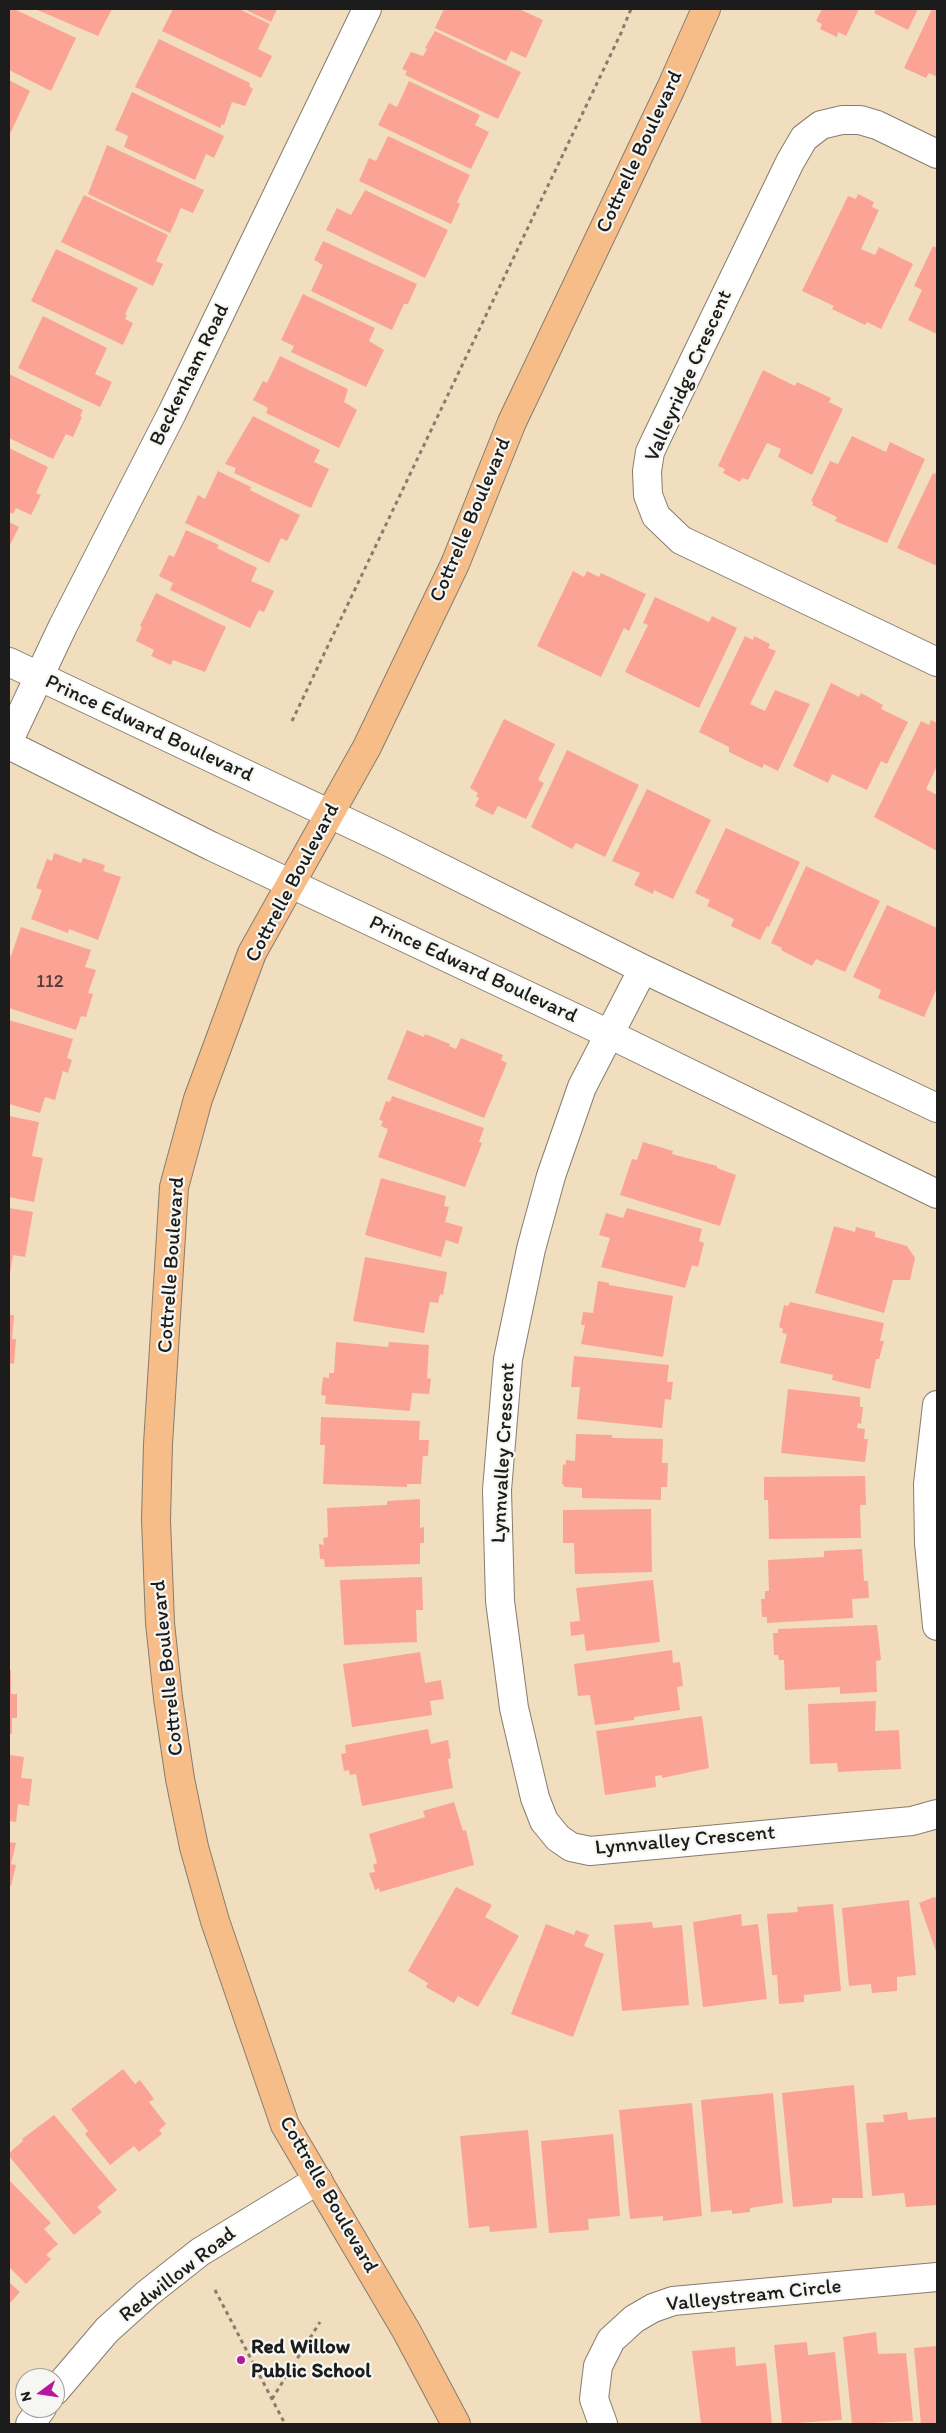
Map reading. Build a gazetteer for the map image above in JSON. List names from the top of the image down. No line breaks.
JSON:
{"streets":{"main road":["Cottrelle Boulevard"],"street":["Beckenham Road","Valleyridge Crescent","Prince Edward Boulevard","Lynnvalley Crescent","Redwillow Road","Valleystream Circle"]},"crossings":[["Cottrelle Boulevard","Prince Edward Boulevard"],["Cottrelle Boulevard","Redwillow Road"],["Beckenham Road","Prince Edward Boulevard"],["Prince Edward Boulevard","Lynnvalley Crescent"]],"places":["Red Willow Public School"],"house_numbers":["112"],"north":"left"}
